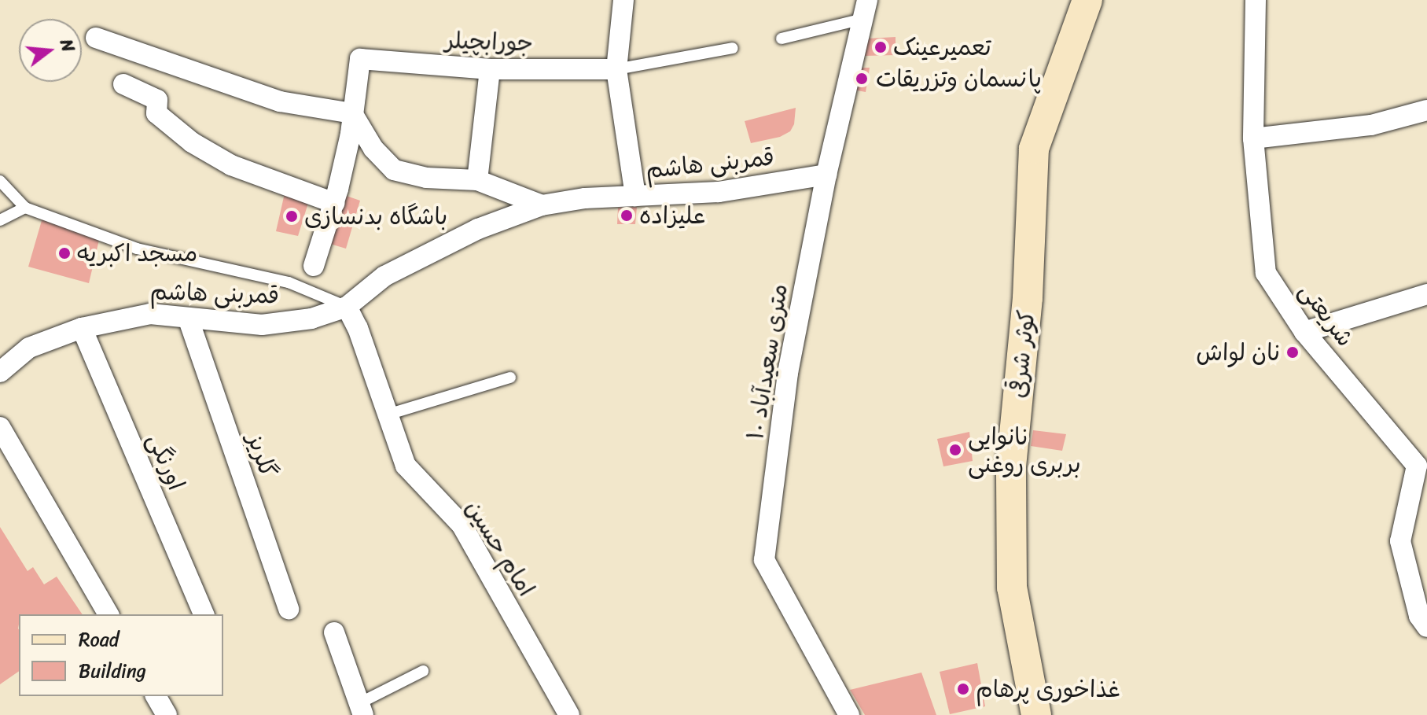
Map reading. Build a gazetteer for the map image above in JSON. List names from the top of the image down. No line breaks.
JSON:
{"streets":{"main road":["کوثر شرقی"],"street":["جورابچیلر","قمربنی هاشم","شریعتی","۱۰ متری سعیدآباد","گلریز","اورنگی","امام حسین"]},"crossings":[["قمربنی هاشم","۱۰ متری سعیدآباد"],["قمربنی هاشم","گلریز"],["قمربنی هاشم","اورنگی"],["قمربنی هاشم","امام حسین"]],"places":["تعمیرعینک","پانسمان وتزریقات","علیزاده","باشگاه بدنسازی","مسجد اکبریه","نان لواش","نانوایی بربری روغنی","غذاخوری پرهام"],"legend":["Road","Building"],"north":"right"}
